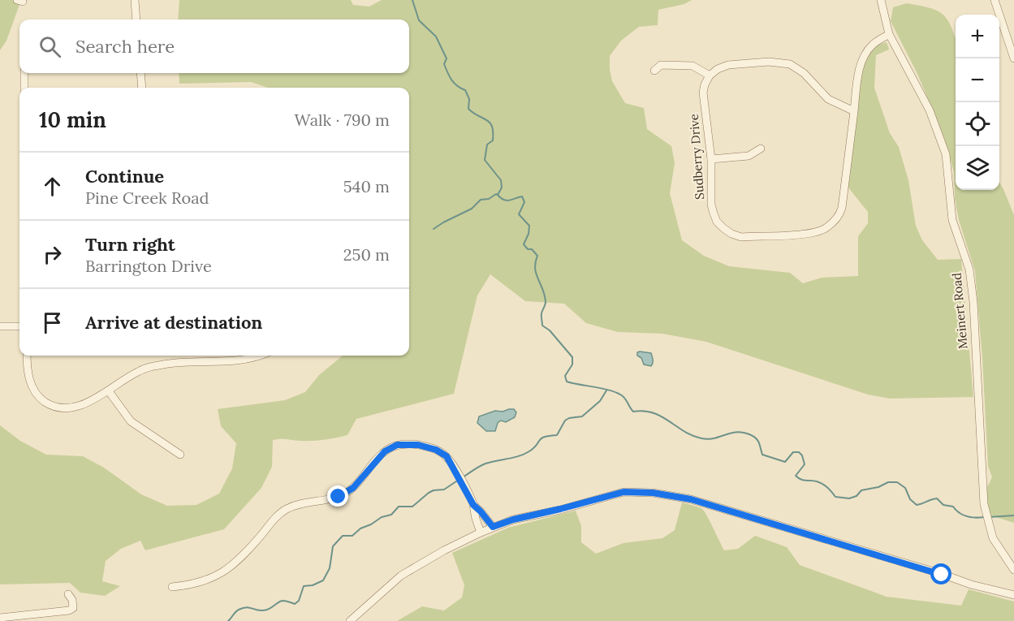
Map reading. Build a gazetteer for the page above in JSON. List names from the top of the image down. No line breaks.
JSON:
{"streets":{"street":["Sudberry Drive","Meinert Road"]},"crossings":[["Sudberry Drive","Meinert Road"]],"page":{"map_buttons":["+","−"],"search":"Search here","heading":["10 min","Walk · 790 m"],"list":[["Continue","Pine Creek Road","540 m"],["Turn right","Barrington Drive","250 m"],"Arrive at destination"]}}
